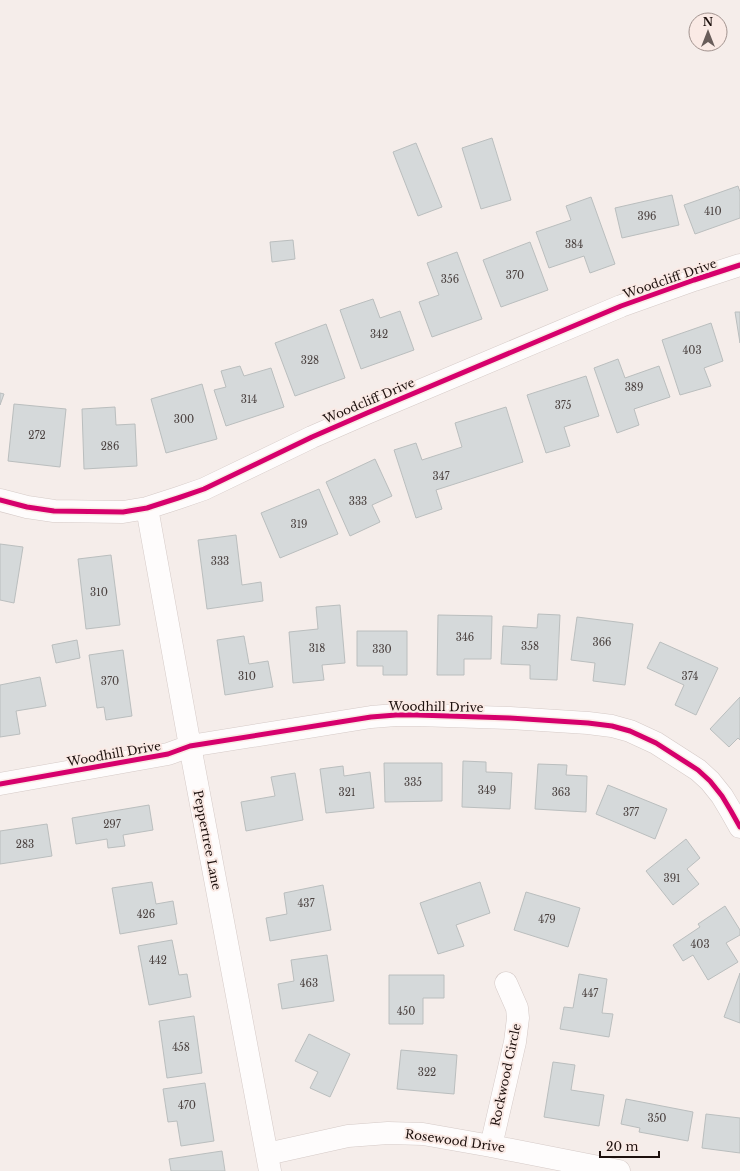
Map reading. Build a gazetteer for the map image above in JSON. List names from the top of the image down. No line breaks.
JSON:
{"streets":{"street":["Woodcliff Drive","Woodhill Drive","Peppertree Lane","Rockwood Circle","Rosewood Drive"]},"crossings":[["Woodcliff Drive","Peppertree Lane"],["Woodhill Drive","Peppertree Lane"],["Peppertree Lane","Rosewood Drive"],["Rockwood Circle","Rosewood Drive"]],"house_numbers":["410","396","384","370","356","342","403","328","389","314","375","300","272","286","347","333","319","333","310","346","366","358","318","330","310","374","370","335","349","321","363","377","297","283","391","437","426","479","403","442","463","447","450","458","322","470","350"],"scale_bar":"20 m","north":"top"}
